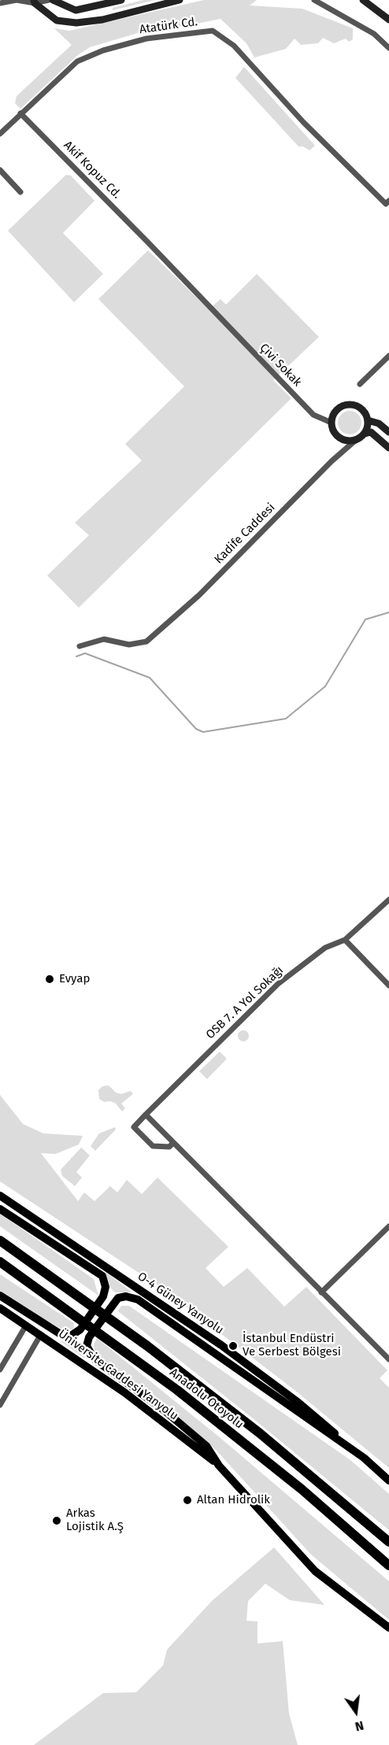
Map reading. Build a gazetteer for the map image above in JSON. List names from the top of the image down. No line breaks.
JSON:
{"streets":{"highway":["Anadolu Otoyolu"],"main road":["O-4 Güney Yanyolu","Üniversite Caddesi Yanyolu"],"street":["Atatürk Cd.","Akif Kopuz Cd.","Çivi Sokak","Kadife Caddesi","OSB 7. A Yol Sokağı"]},"crossings":[["Atatürk Cd.","Akif Kopuz Cd."],["Akif Kopuz Cd.","Çivi Sokak"],["Çivi Sokak","Kadife Caddesi"]],"places":["Evyap","İstanbul Endüstri Ve Serbest Bölgesi","Altan Hidrolik","Arkas Lojistik A.Ş"],"north":"bottom"}
